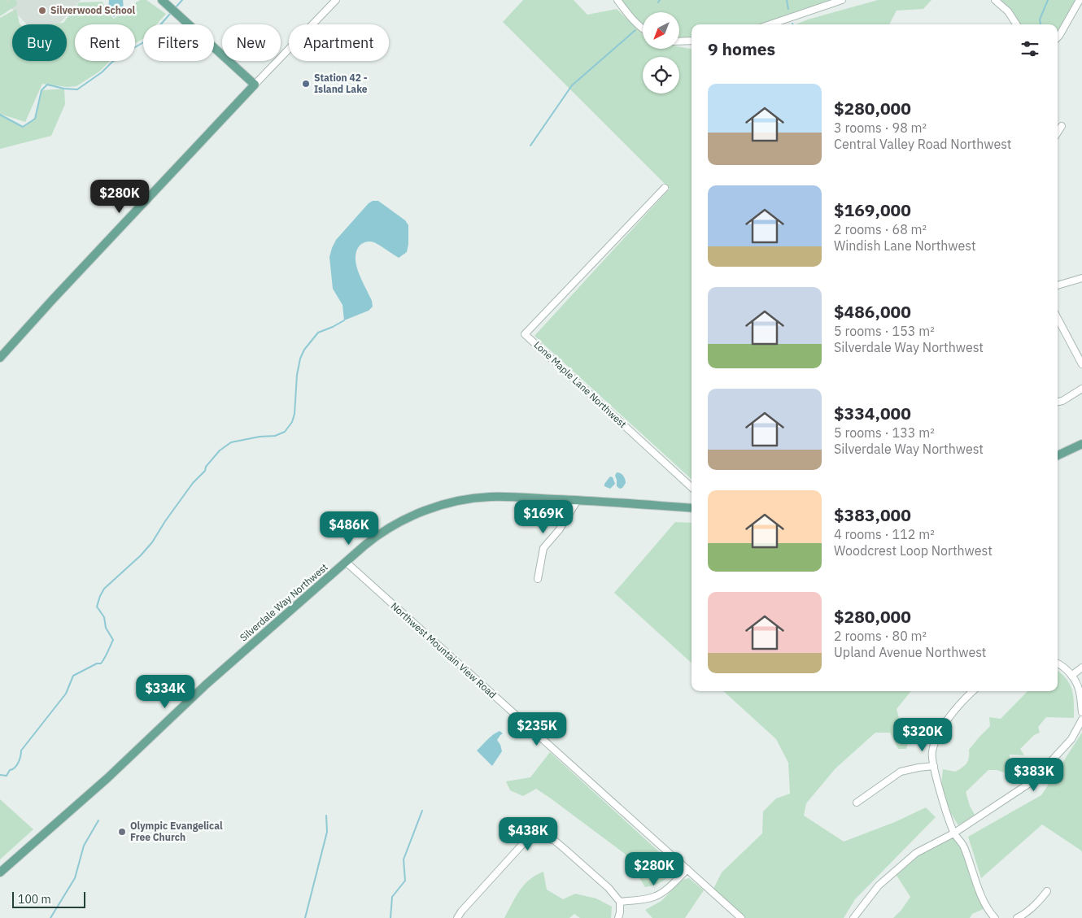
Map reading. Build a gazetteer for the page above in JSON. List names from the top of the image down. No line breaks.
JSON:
{"streets":{"main road":["Silverdale Way Northwest"],"street":["Lone Maple Lane Northwest","Northwest Mountain View Road"]},"crossings":[["Silverdale Way Northwest","Northwest Mountain View Road"]],"places":["Silverwood School","Station 42 - Island Lake","Olympic Evangelical Free Church"],"scale_bar":"100 m","north":"bottom left","page":{"chip":["Buy","Rent","Filters","New","Apartment"],"heading":"9 homes","list":[{"name":"$280,000","note":"3 rooms · 98 m² · Central Valley Road Northwest"},{"name":"$169,000","note":"2 rooms · 68 m² · Windish Lane Northwest"},{"name":"$486,000","note":"5 rooms · 153 m² · Silverdale Way Northwest"},{"name":"$334,000","note":"5 rooms · 133 m² · Silverdale Way Northwest"},{"name":"$383,000","note":"4 rooms · 112 m² · Woodcrest Loop Northwest"},{"name":"$280,000","note":"2 rooms · 80 m² · Upland Avenue Northwest"}],"price":["$280K","$169K","$486K","$334K","$235K","$320K","$383K","$438K","$280K"],"scale":"100 m"}}
